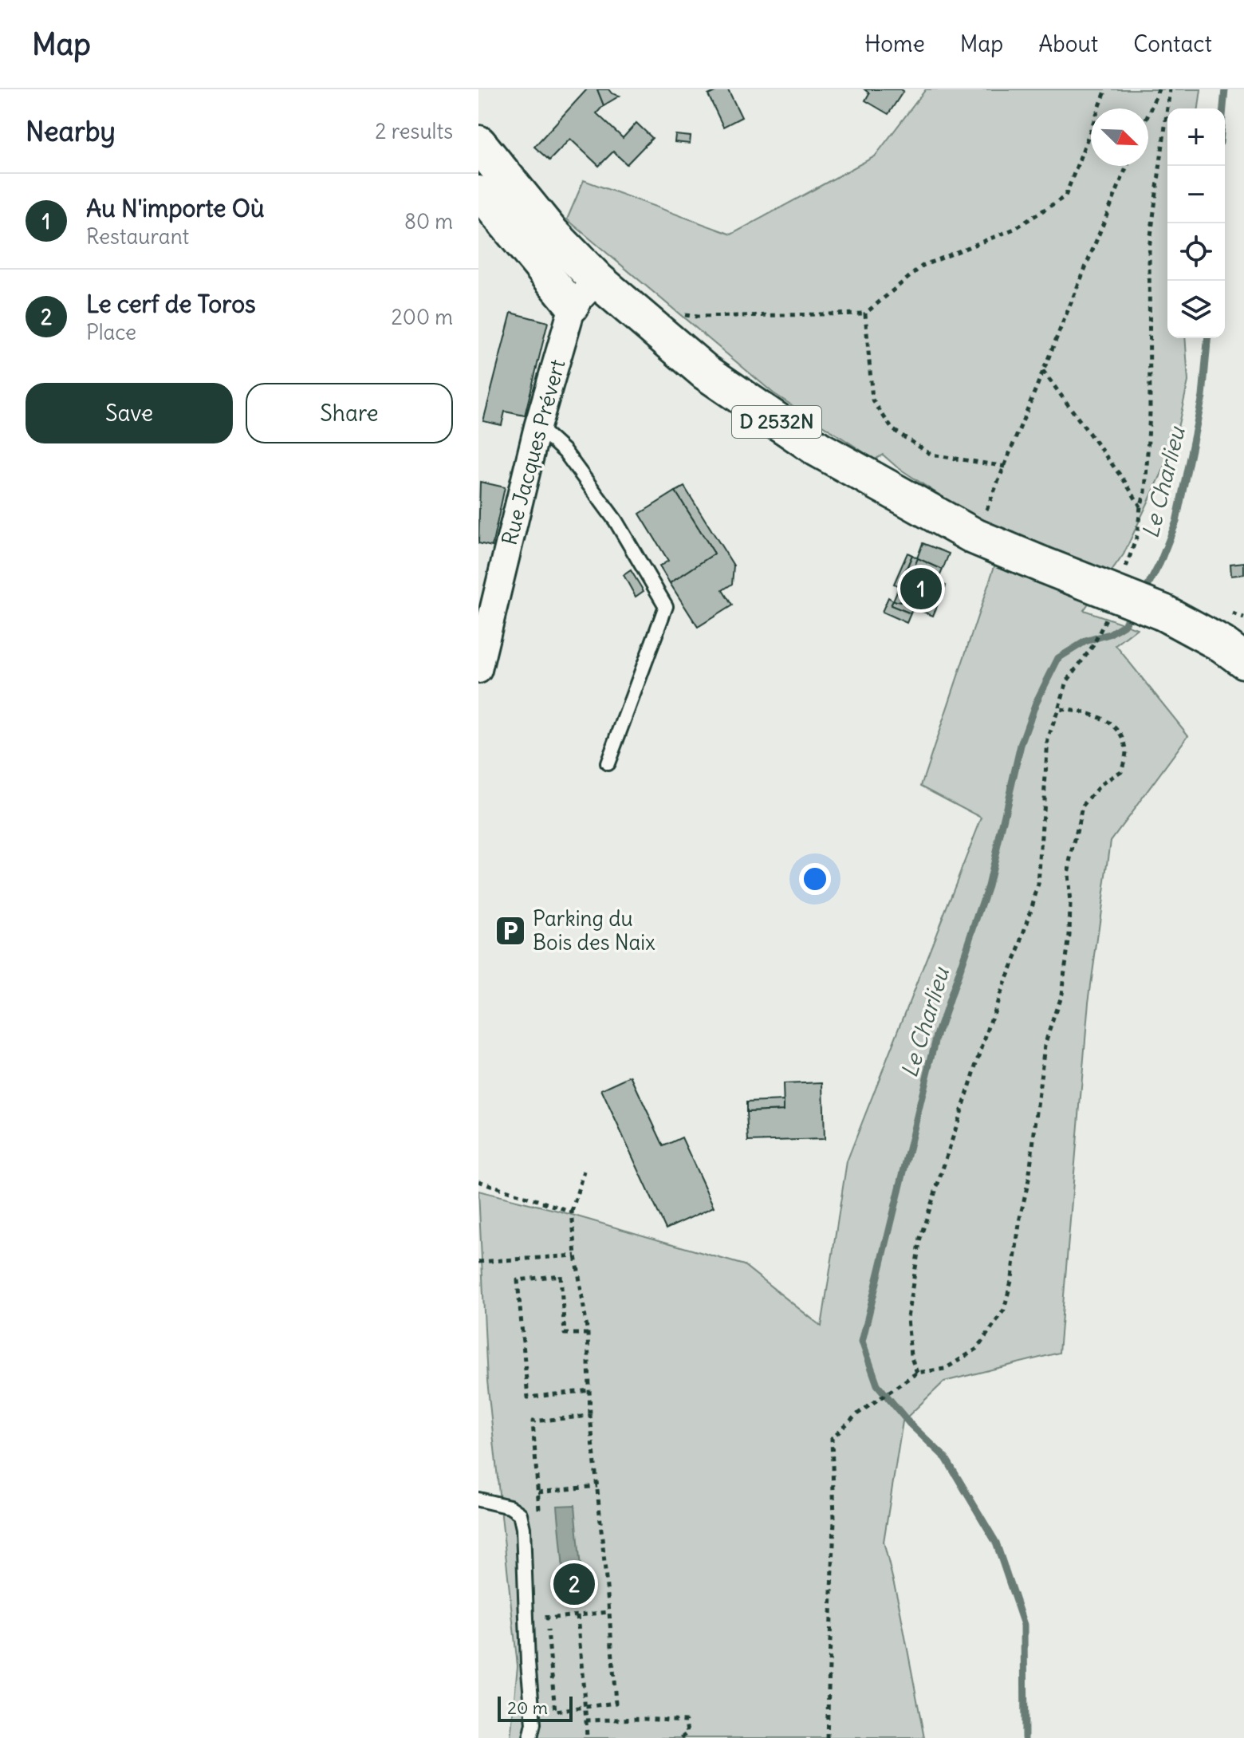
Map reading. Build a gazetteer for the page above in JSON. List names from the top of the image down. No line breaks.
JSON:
{"streets":{"main road":["D 2532N"],"street":["Rue Jacques Prévert"]},"crossings":[["D 2532N","Rue Jacques Prévert"]],"water":["Le Charlieu"],"places":{"parking":["Parking du Bois des Naix"]},"scale_bar":"20 m","north":"bottom right","page":{"header":"Map","nav":["Home","Map","About","Contact"],"heading":["Nearby","2 results"],"map_buttons":["+","−"],"list":[{"mark":"1","name":"Au N'importe Où","note":"Restaurant","value":"80 m"},{"mark":"2","name":"Le cerf de Toros","note":"Place","value":"200 m"}],"buttons":["Save","Share"],"pins":["1","2"],"scale":"20 m"}}
